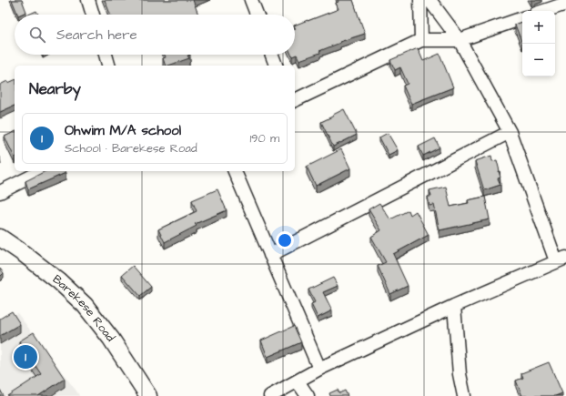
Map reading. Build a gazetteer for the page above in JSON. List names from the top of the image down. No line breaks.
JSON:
{"streets":{"main road":["Barekese Road"]},"page":{"map_buttons":["+","−"],"search":"Search here","heading":"Nearby","list":[{"mark":"1","name":"Ohwim M/A school","note":"School · Barekese Road","value":"190 m"}],"pins":"1"}}
